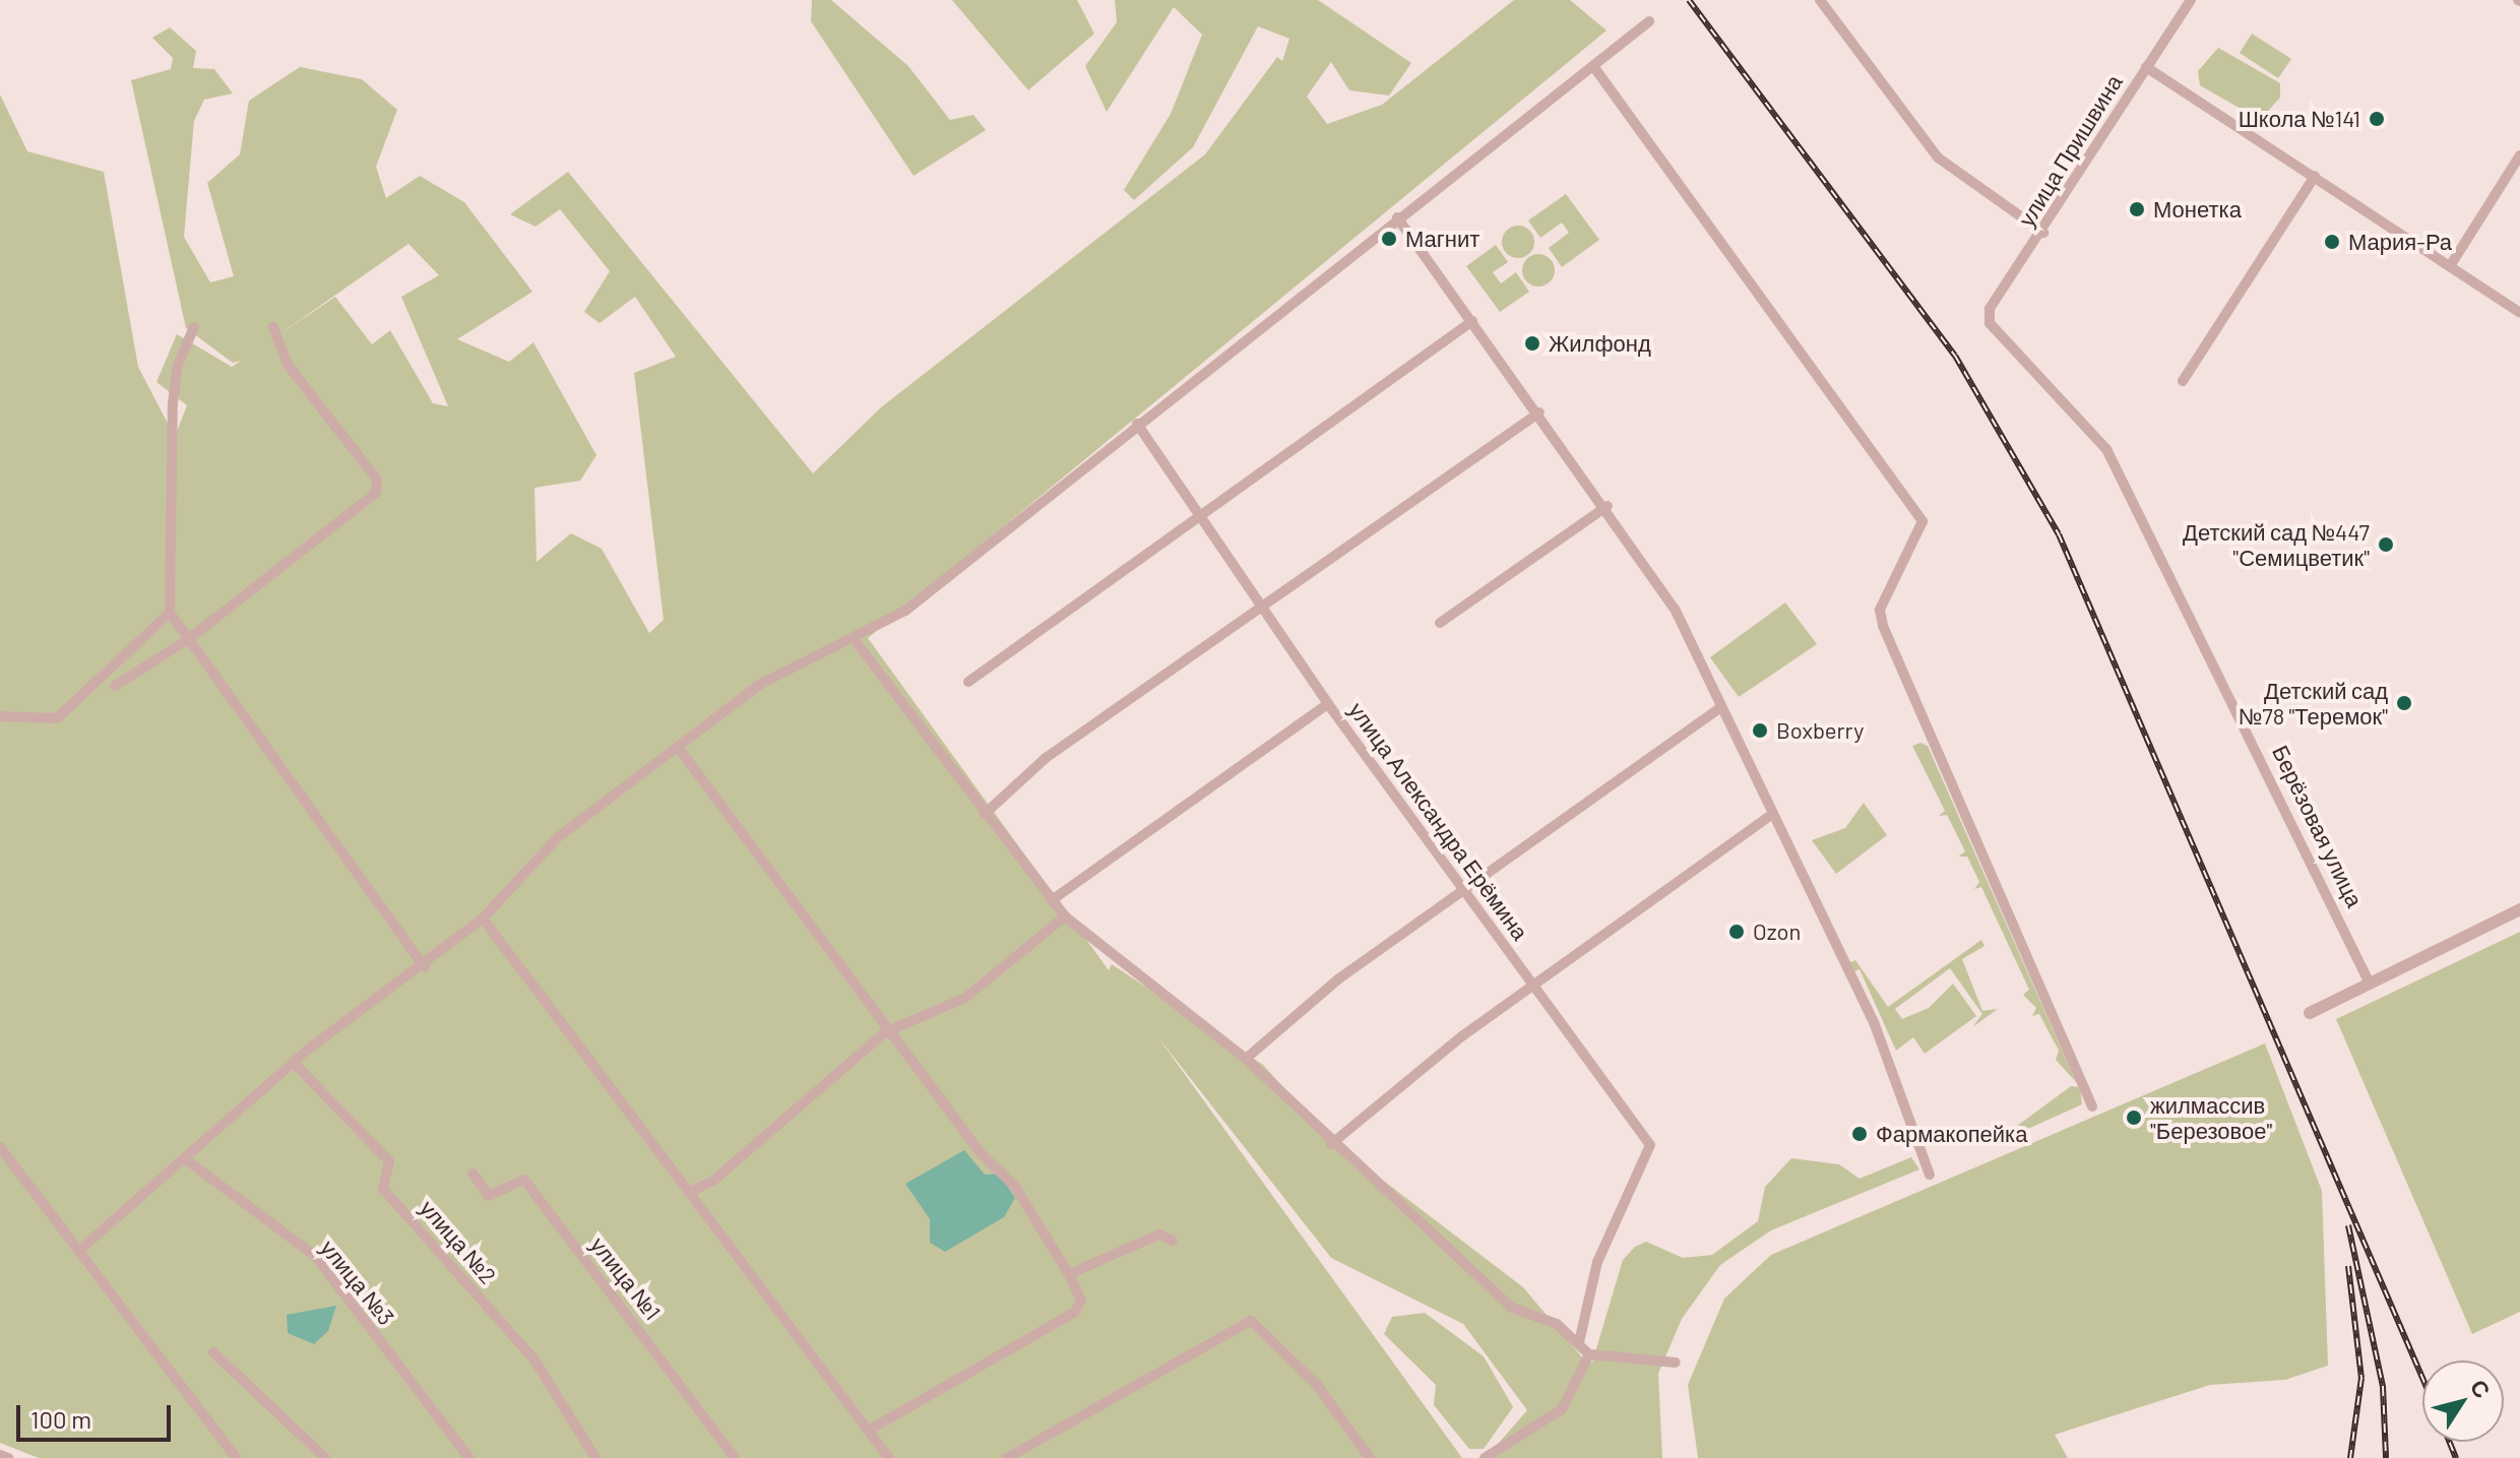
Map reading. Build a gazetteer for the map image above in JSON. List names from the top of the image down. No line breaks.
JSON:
{"streets":{"street":["улица Пришвина","улица Александра Ерёмина","Берёзовая улица","улица №2","улица №1","улица №3"]},"crossings":[["улица Пришвина","Берёзовая улица"]],"places":["Школа №141","Монетка","Магнит","Мария-Ра","Жилфонд","Детский сад №447 \"Семицветик\"","Детский сад №78 \"Теремок\"","Boxberry","Ozon","жилмассив \"Березовое\"","Фармакопейка"],"scale_bar":"100 m","north":"top right"}
